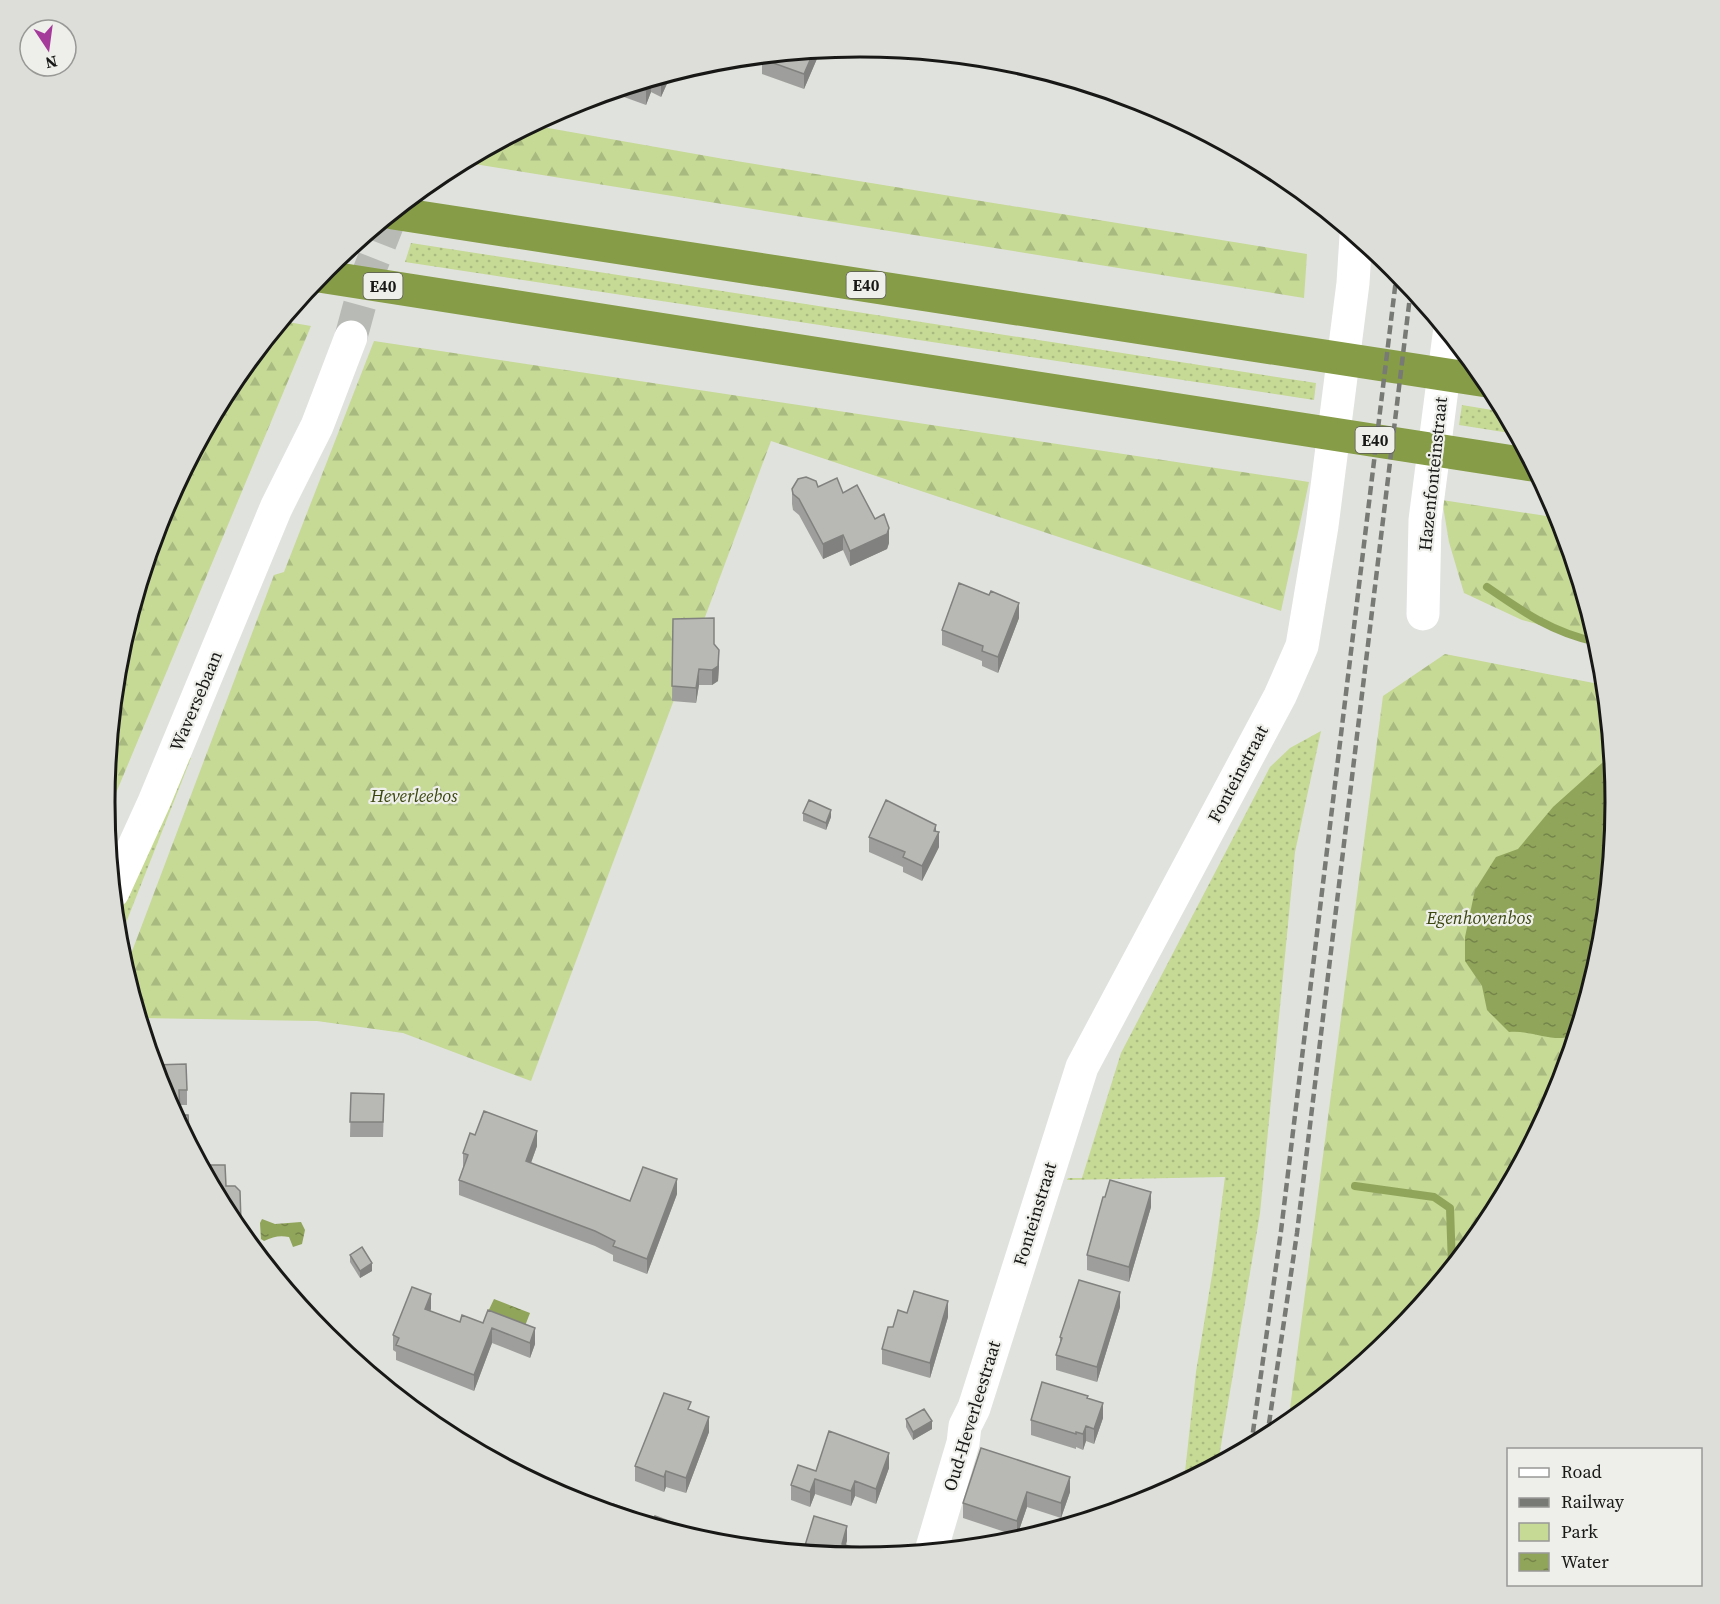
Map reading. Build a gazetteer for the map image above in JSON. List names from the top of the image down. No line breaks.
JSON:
{"streets":{"highway":["E40"],"street":["Hazenfonteinstraat","Waversebaan","Fonteinstraat","Oud-Heverleestraat"]},"crossings":[["Fonteinstraat","Oud-Heverleestraat"]],"parks":["Heverleebos","Egenhovenbos"],"legend":["Road","Railway","Park","Water"],"north":"bottom"}
